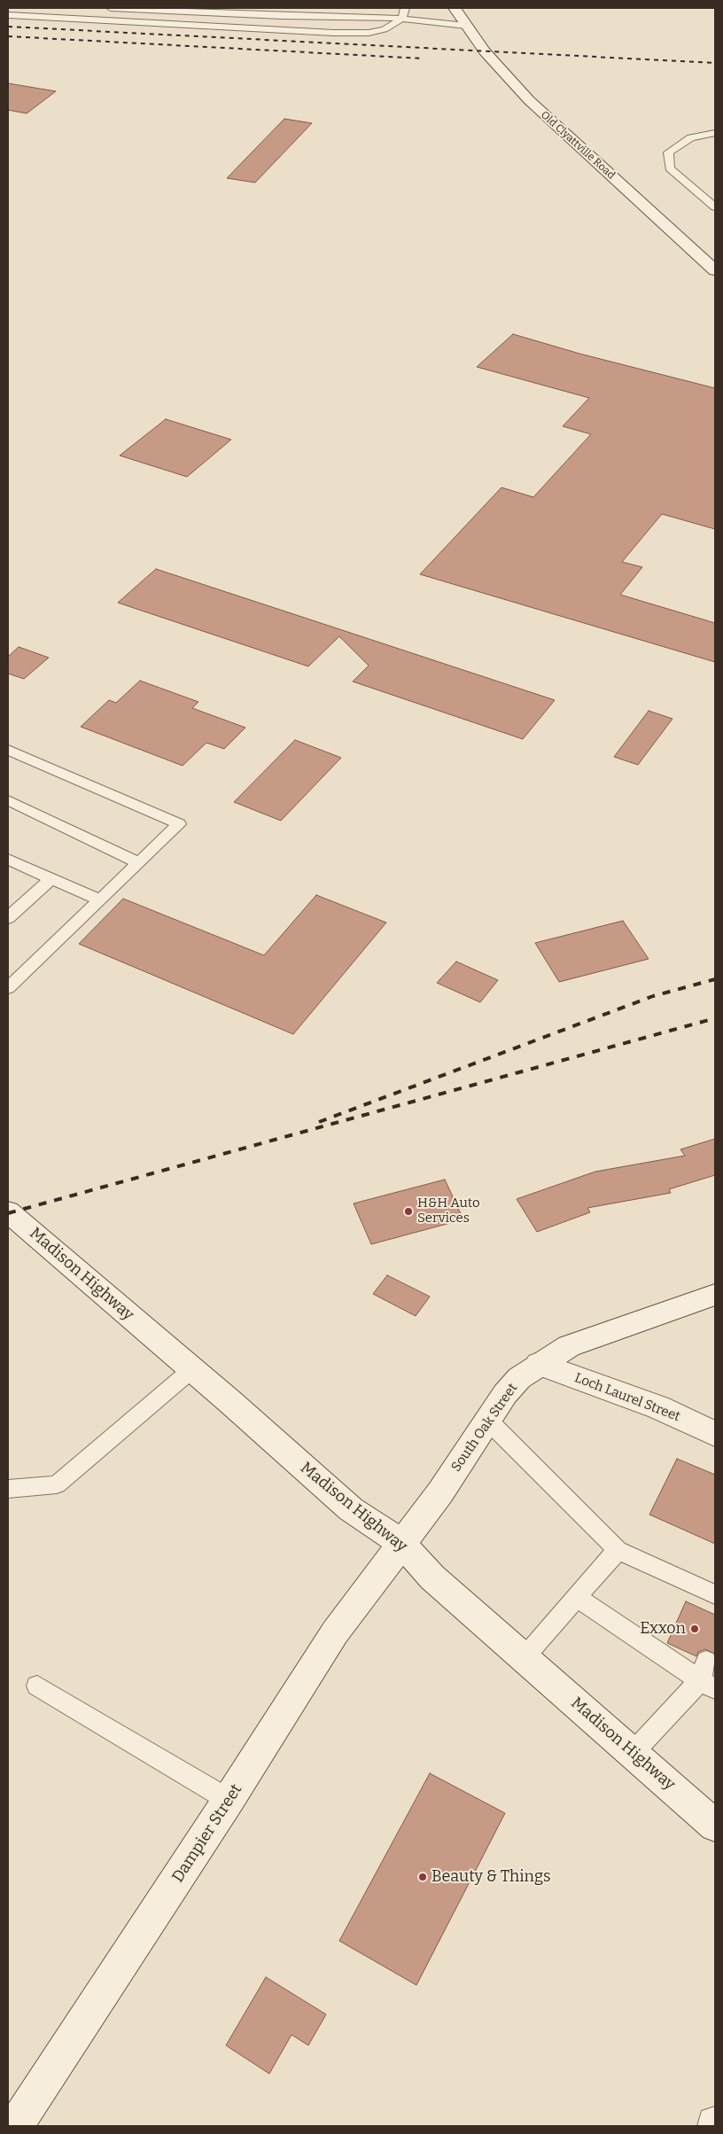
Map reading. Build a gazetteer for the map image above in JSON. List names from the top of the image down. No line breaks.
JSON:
{"streets":{"main road":["Old Clyattville Road","Madison Highway","Loch Laurel Street","South Oak Street","Dampier Street"]},"crossings":[["Madison Highway","South Oak Street"],["Madison Highway","Dampier Street"],["Loch Laurel Street","South Oak Street"],["South Oak Street","Dampier Street"]],"places":["H&H Auto Services","Exxon","Beauty & Things"]}
